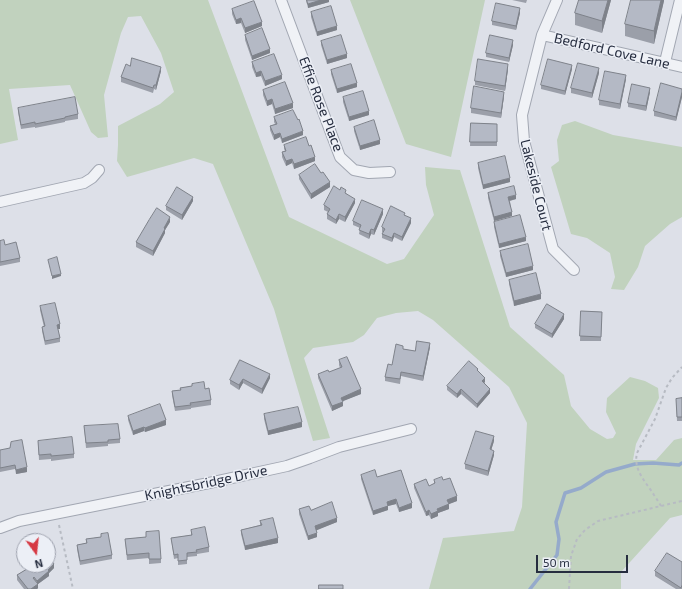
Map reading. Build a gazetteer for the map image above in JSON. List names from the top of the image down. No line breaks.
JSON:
{"streets":{"street":["Bedford Cove Lane","Effie Rose Place","Lakeside Court","Knightsbridge Drive"]},"crossings":[["Bedford Cove Lane","Lakeside Court"]],"scale_bar":"50 m","north":"bottom"}
